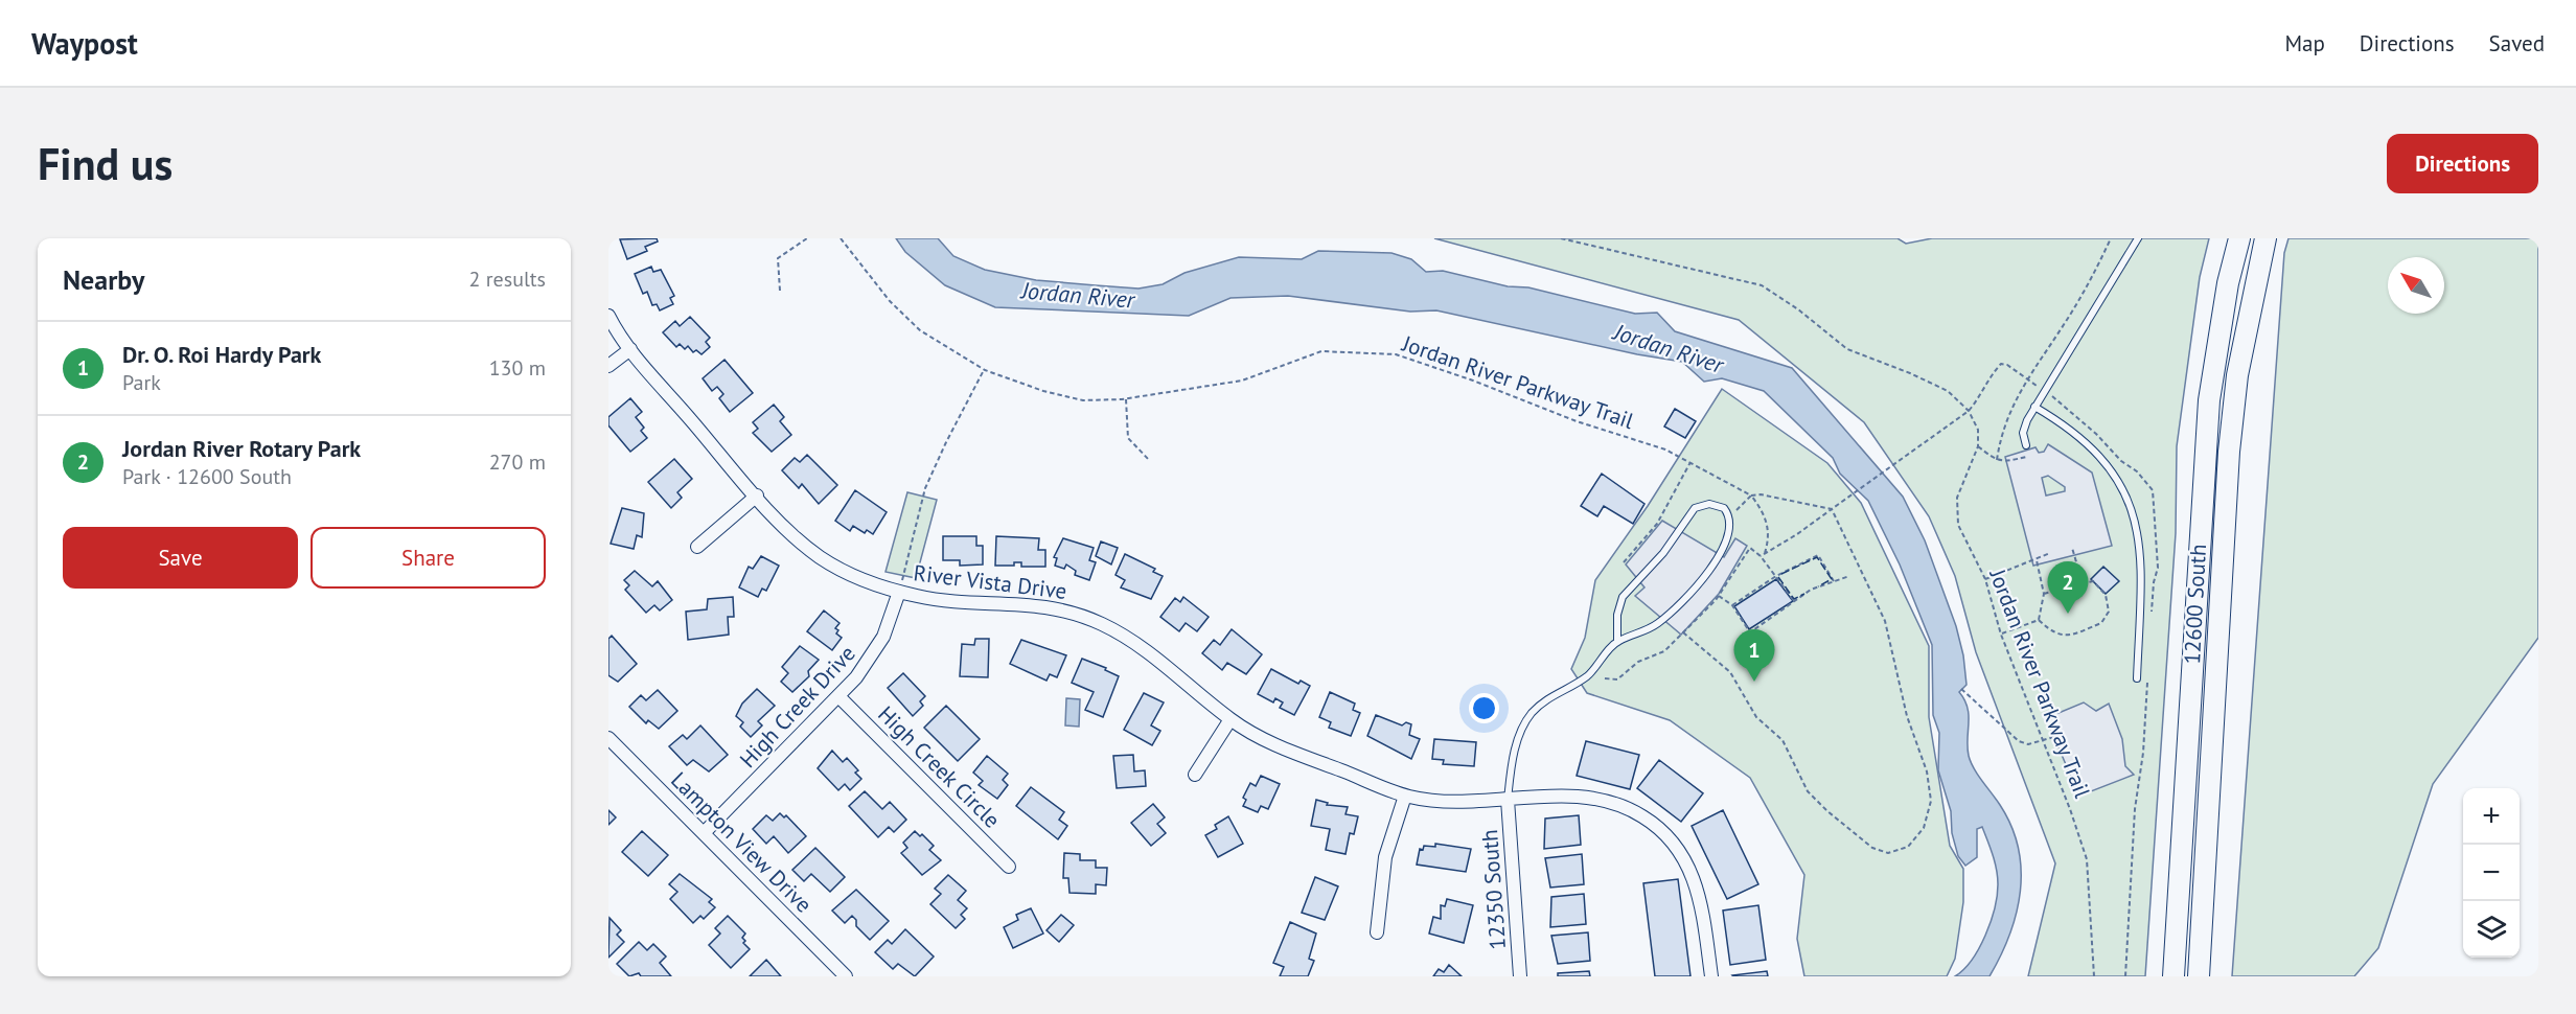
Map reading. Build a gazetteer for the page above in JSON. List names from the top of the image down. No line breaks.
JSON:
{"streets":{"main road":["12600 South"],"street":["River Vista Drive","High Creek Drive","High Creek Circle","Lampton View Drive","12350 South"],"path":["Jordan River Parkway Trail"]},"crossings":[["River Vista Drive","High Creek Drive"],["River Vista Drive","12350 South"],["High Creek Drive","High Creek Circle"],["High Creek Drive","Lampton View Drive"]],"water":["Jordan River"],"north":"top left","page":{"header":"Waypost","nav":["Map","Directions","Saved"],"buttons":["Directions",["Save","Share"]],"title":"Find us","heading":["Nearby","2 results"],"list":[{"mark":"1","name":"Dr. O. Roi Hardy Park","note":"Park","value":"130 m"},{"mark":"2","name":"Jordan River Rotary Park","note":"Park · 12600 South","value":"270 m"}],"pins":["2","1"],"map_buttons":["+","−"]}}
